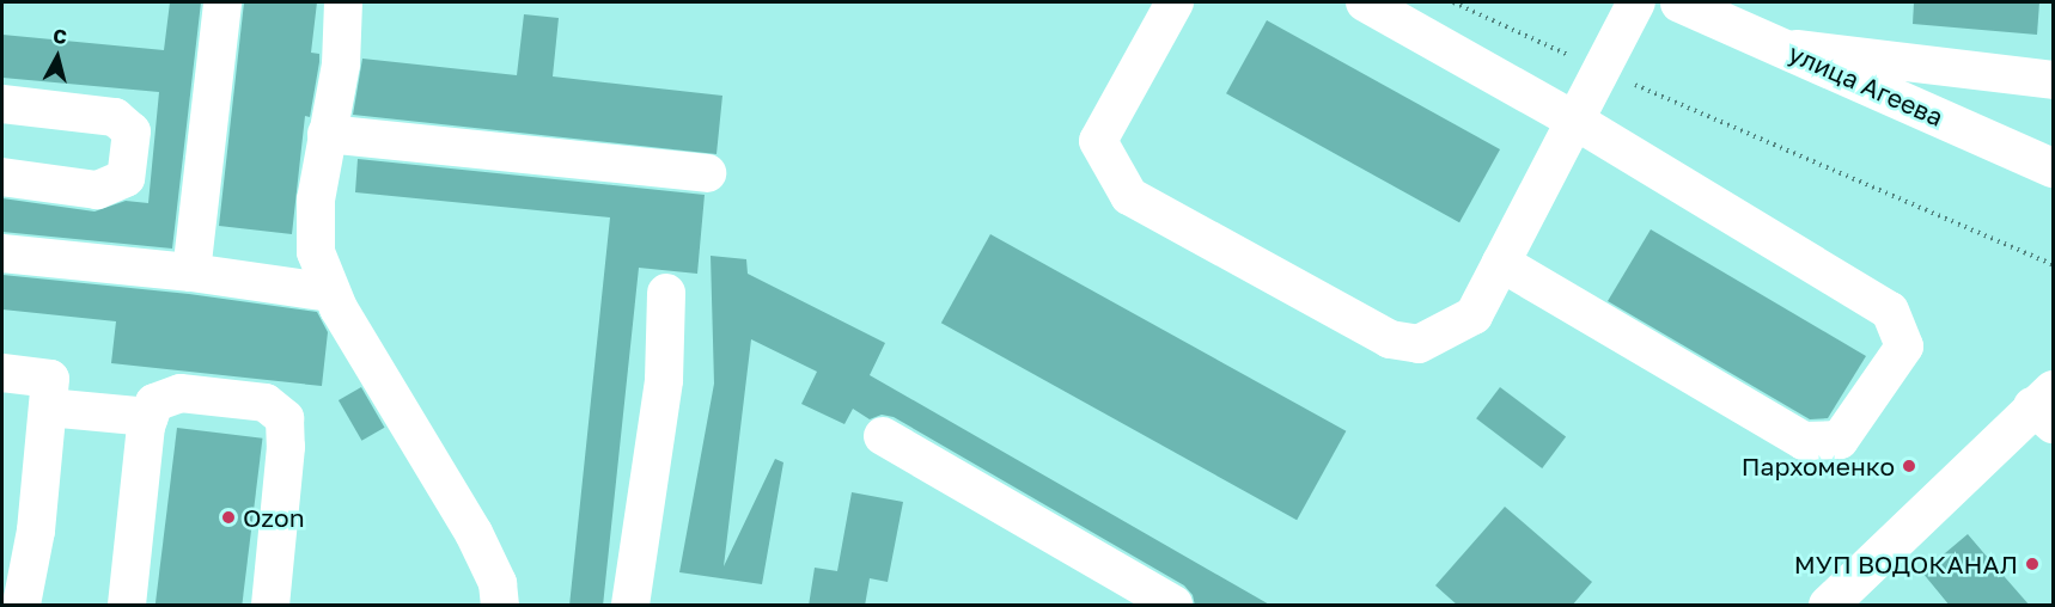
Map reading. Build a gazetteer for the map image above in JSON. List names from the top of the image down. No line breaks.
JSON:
{"streets":{"main road":["улица Агеева"]},"places":["Пархоменко","Ozon","МУП ВОДОКАНАЛ"],"north":"top"}
